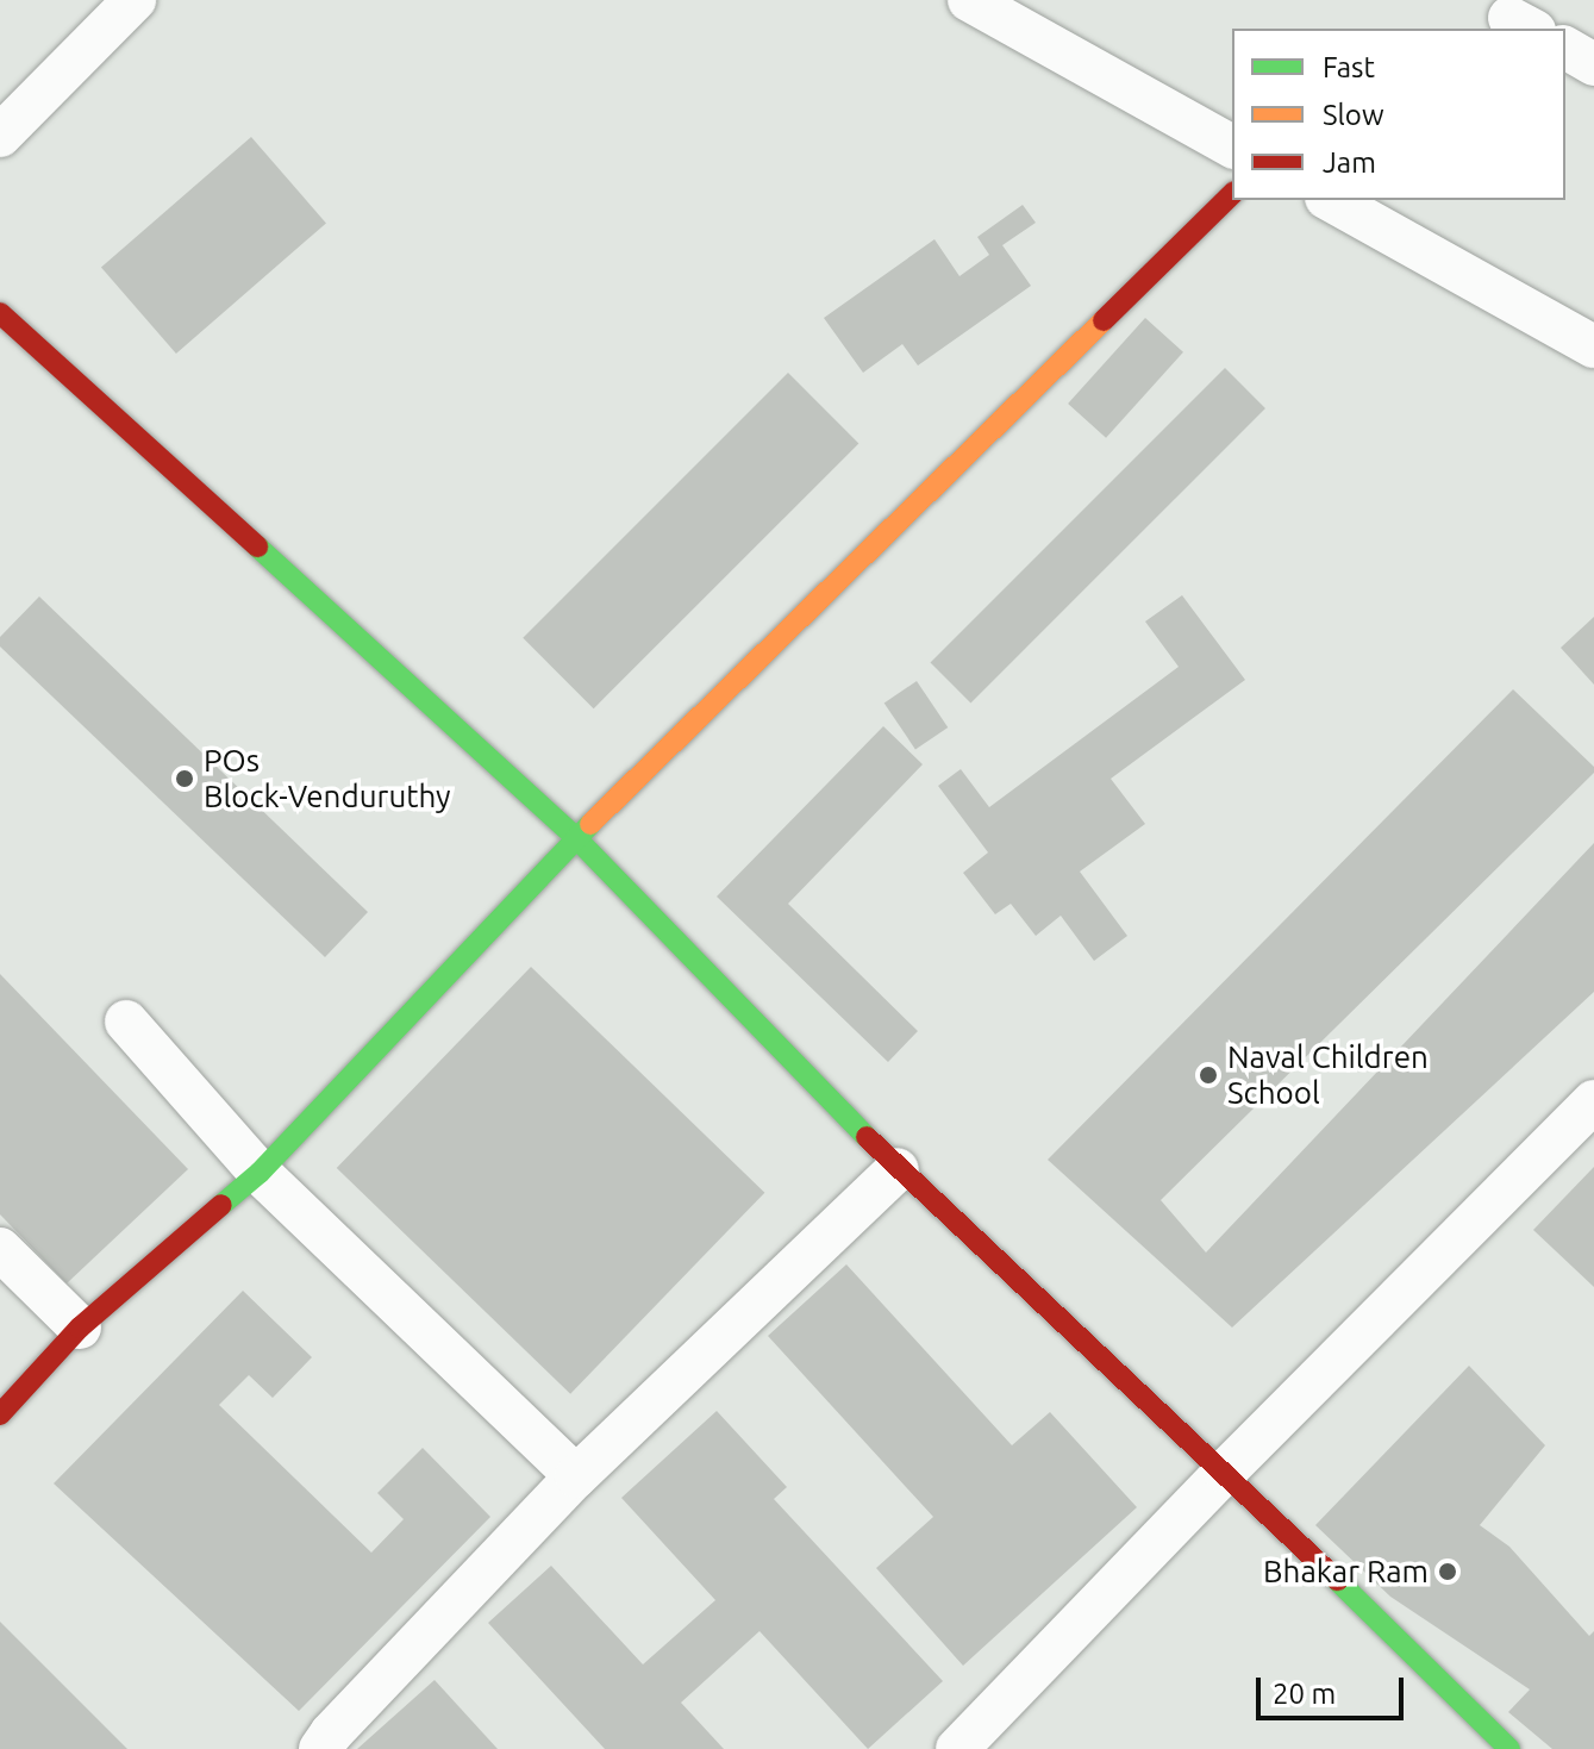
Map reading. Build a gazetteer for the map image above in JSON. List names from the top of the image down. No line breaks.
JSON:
{"places":["POs Block-Venduruthy","Naval Children School","Bhakar Ram"],"legend":["Fast","Slow","Jam"],"scale_bar":"20 m"}
